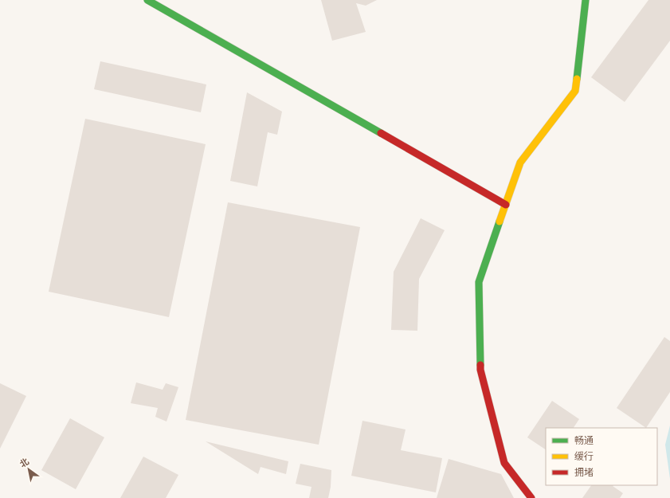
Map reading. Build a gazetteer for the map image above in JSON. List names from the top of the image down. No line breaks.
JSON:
{"legend":["畅通","缓行","拥堵"],"north":"top left"}
